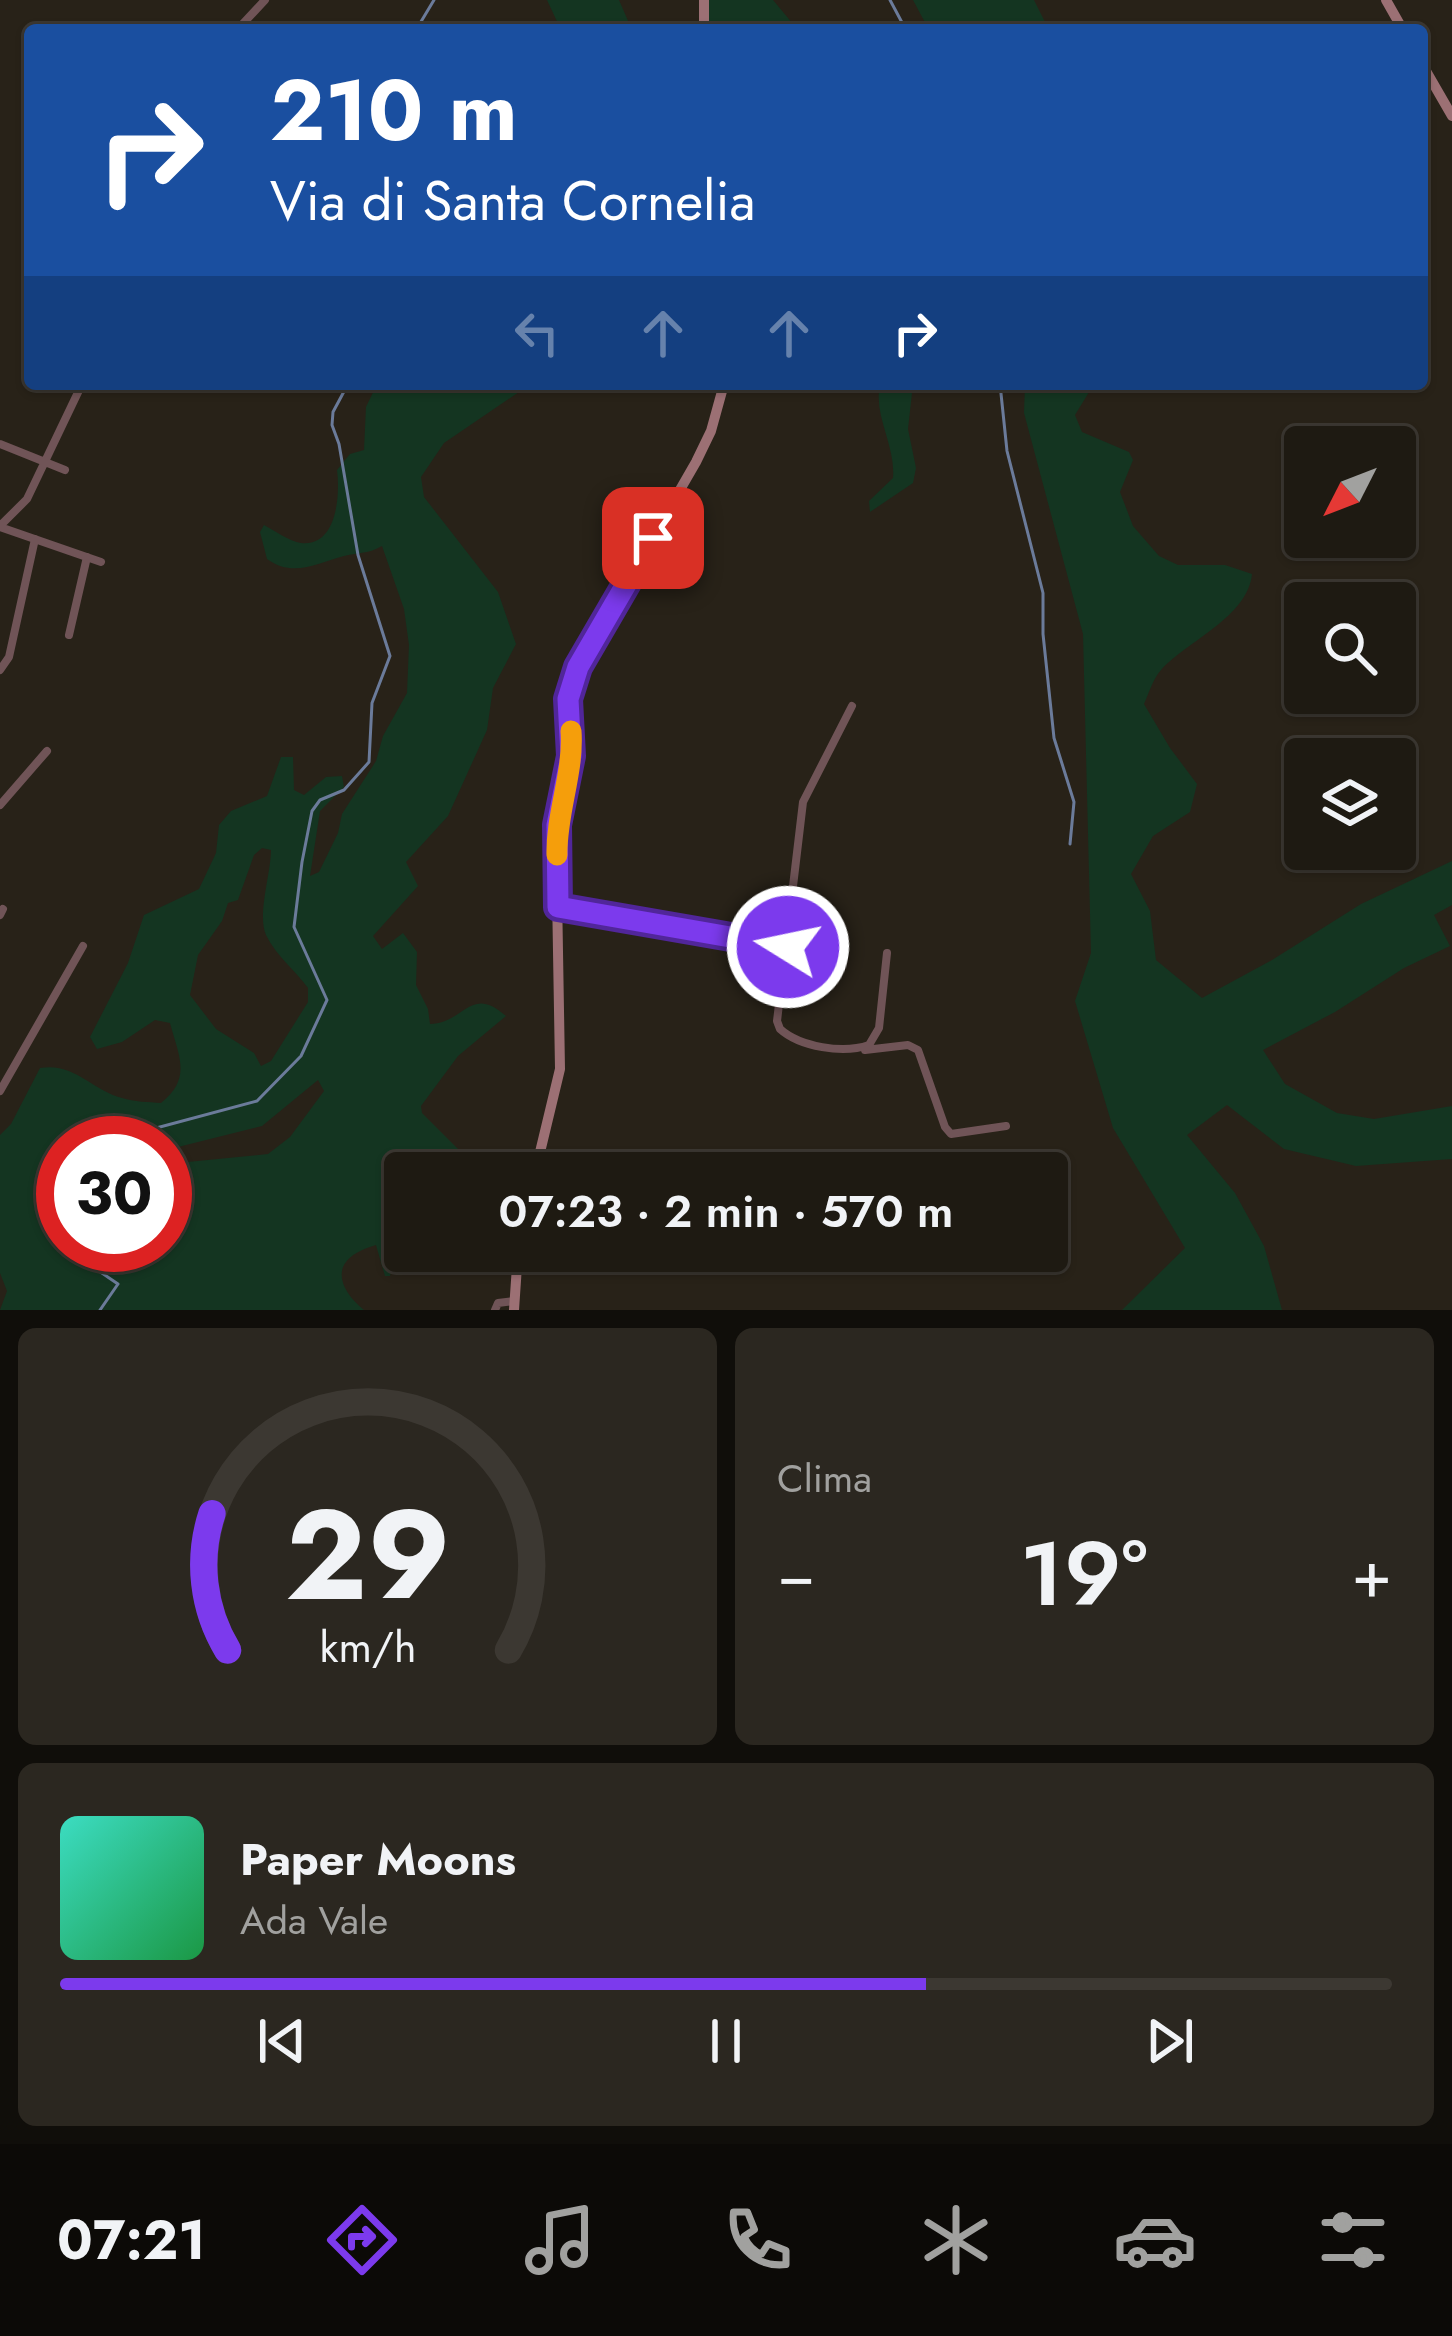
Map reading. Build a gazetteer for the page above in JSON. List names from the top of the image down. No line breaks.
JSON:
{"north":"bottom left","page":{"turn":["210 m","Via di Santa Cornelia"],"limit":"30","trip":"07:23 · 2 min · 570 m","tile":"Clima","heat":["−","19°","+"],"song":["Paper Moons","Ada Vale"],"tabs":"07:21","gauge":["29","km/h"]}}
